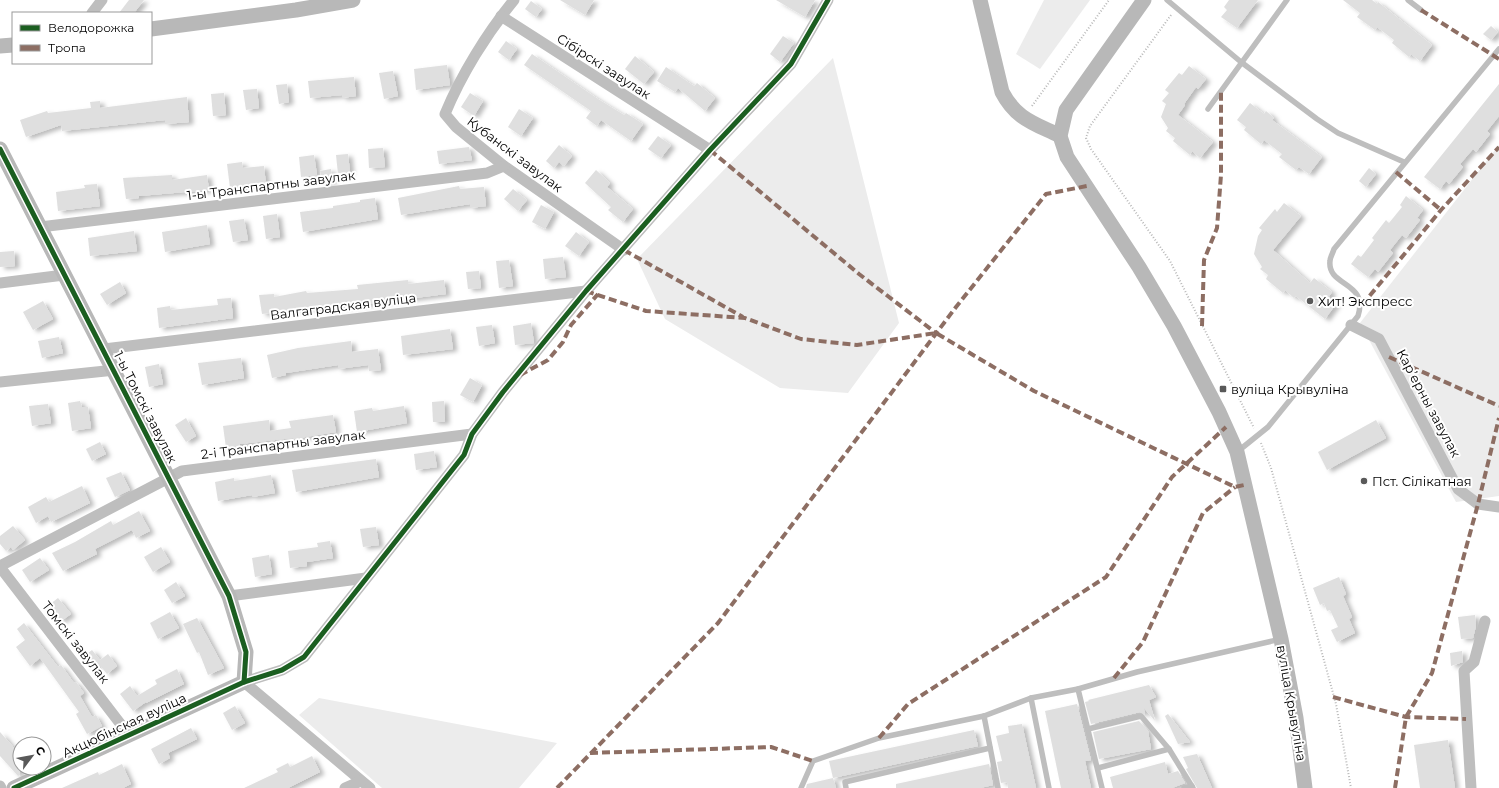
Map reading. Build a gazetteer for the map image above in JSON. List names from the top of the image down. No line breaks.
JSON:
{"streets":{"main road":["1-ы Томскі завулак","вуліца Крывуліна","Акцюбінская вуліца"],"street":["Сібірскі завулак","Кубанскі завулак","1-ы Транспартны завулак","Валгаградская вуліца","Карʼерны завулак","2-і Транспартны завулак","Томскі завулак"]},"crossings":[["Сібірскі завулак","Кубанскі завулак"],["Кубанскі завулак","1-ы Транспартны завулак"],["1-ы Транспартны завулак","1-ы Томскі завулак"],["Валгаградская вуліца","1-ы Томскі завулак"],["1-ы Томскі завулак","2-і Транспартны завулак"],["1-ы Томскі завулак","Акцюбінская вуліца"],["2-і Транспартны завулак","Томскі завулак"],["Томскі завулак","Акцюбінская вуліца"]],"places":{"other":["Хит! Экспресс","Пст. Сілікатная"],"transit":["вуліца Крывуліна"]},"legend":["Велодорожка","Тропа"],"north":"top right"}
